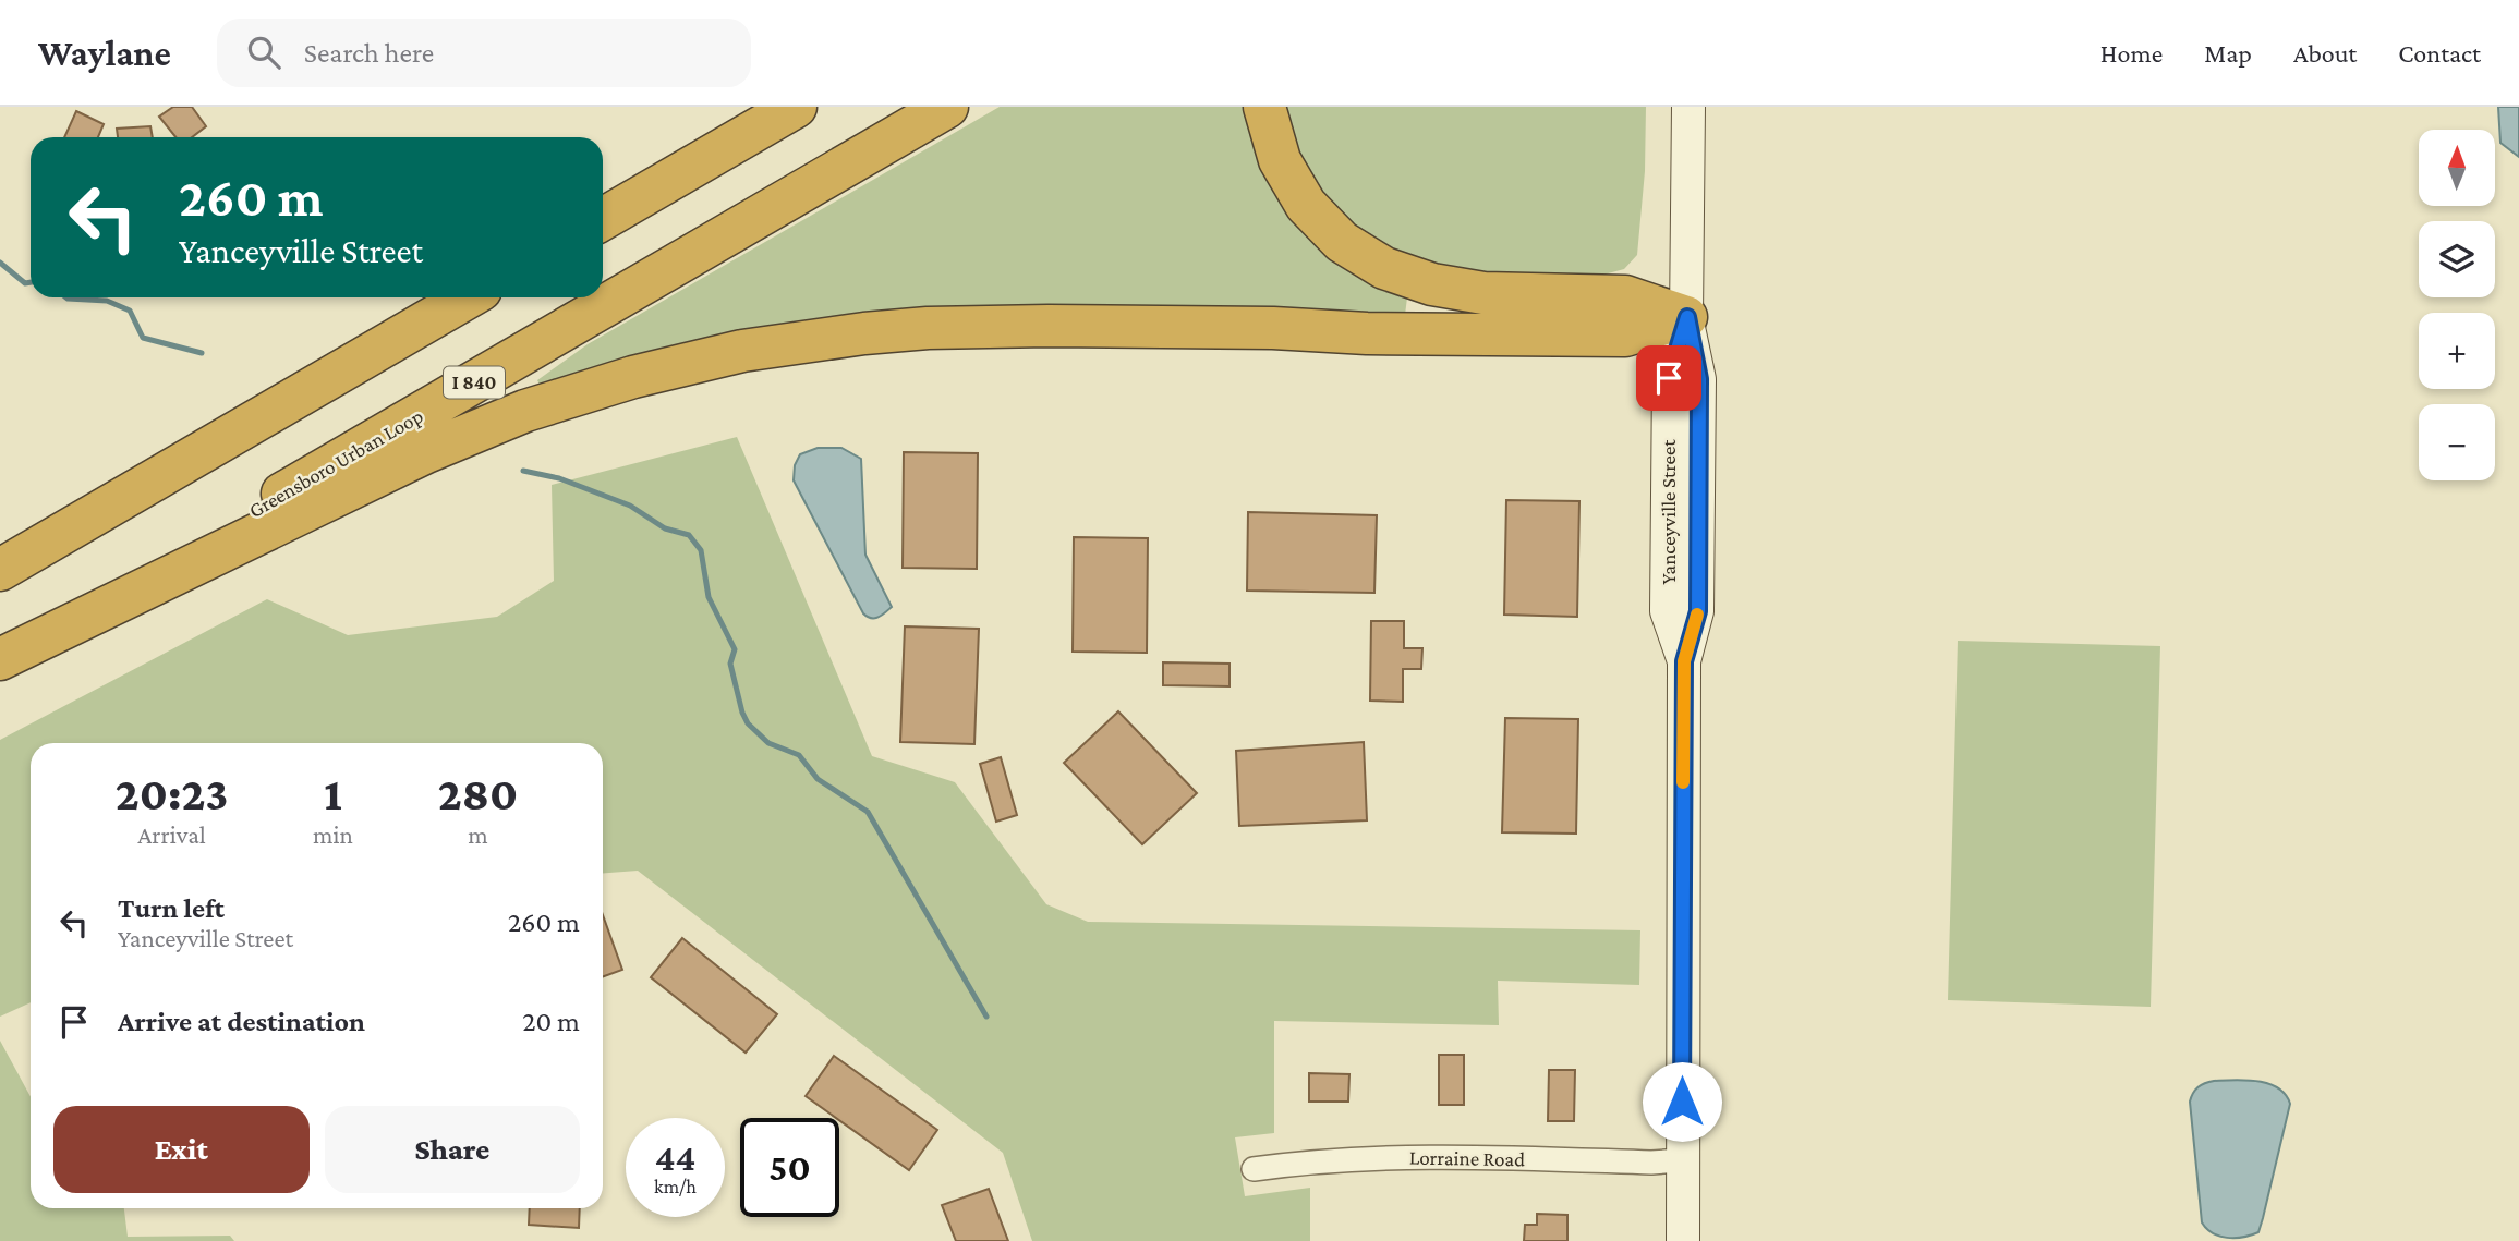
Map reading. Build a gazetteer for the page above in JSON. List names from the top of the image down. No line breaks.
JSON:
{"streets":{"highway":["I 840","Greensboro Urban Loop"],"main road":["Yanceyville Street"],"street":["Lorraine Road"]},"crossings":[["Yanceyville Street","Lorraine Road"]],"north":"top","page":{"header":"Waylane","search":"Search here","nav":["Home","Map","About","Contact"],"map_buttons":["+","−"],"turn":["260 m","Yanceyville Street"],"eta":["20:23","Arrival","1","min","280","m"],"list":[{"name":"Turn left","note":"Yanceyville Street","value":"260 m"},{"name":"Arrive at destination","value":"20 m"}],"buttons":["Exit","Share"],"speed":"44 km/h","limit":"50"}}
